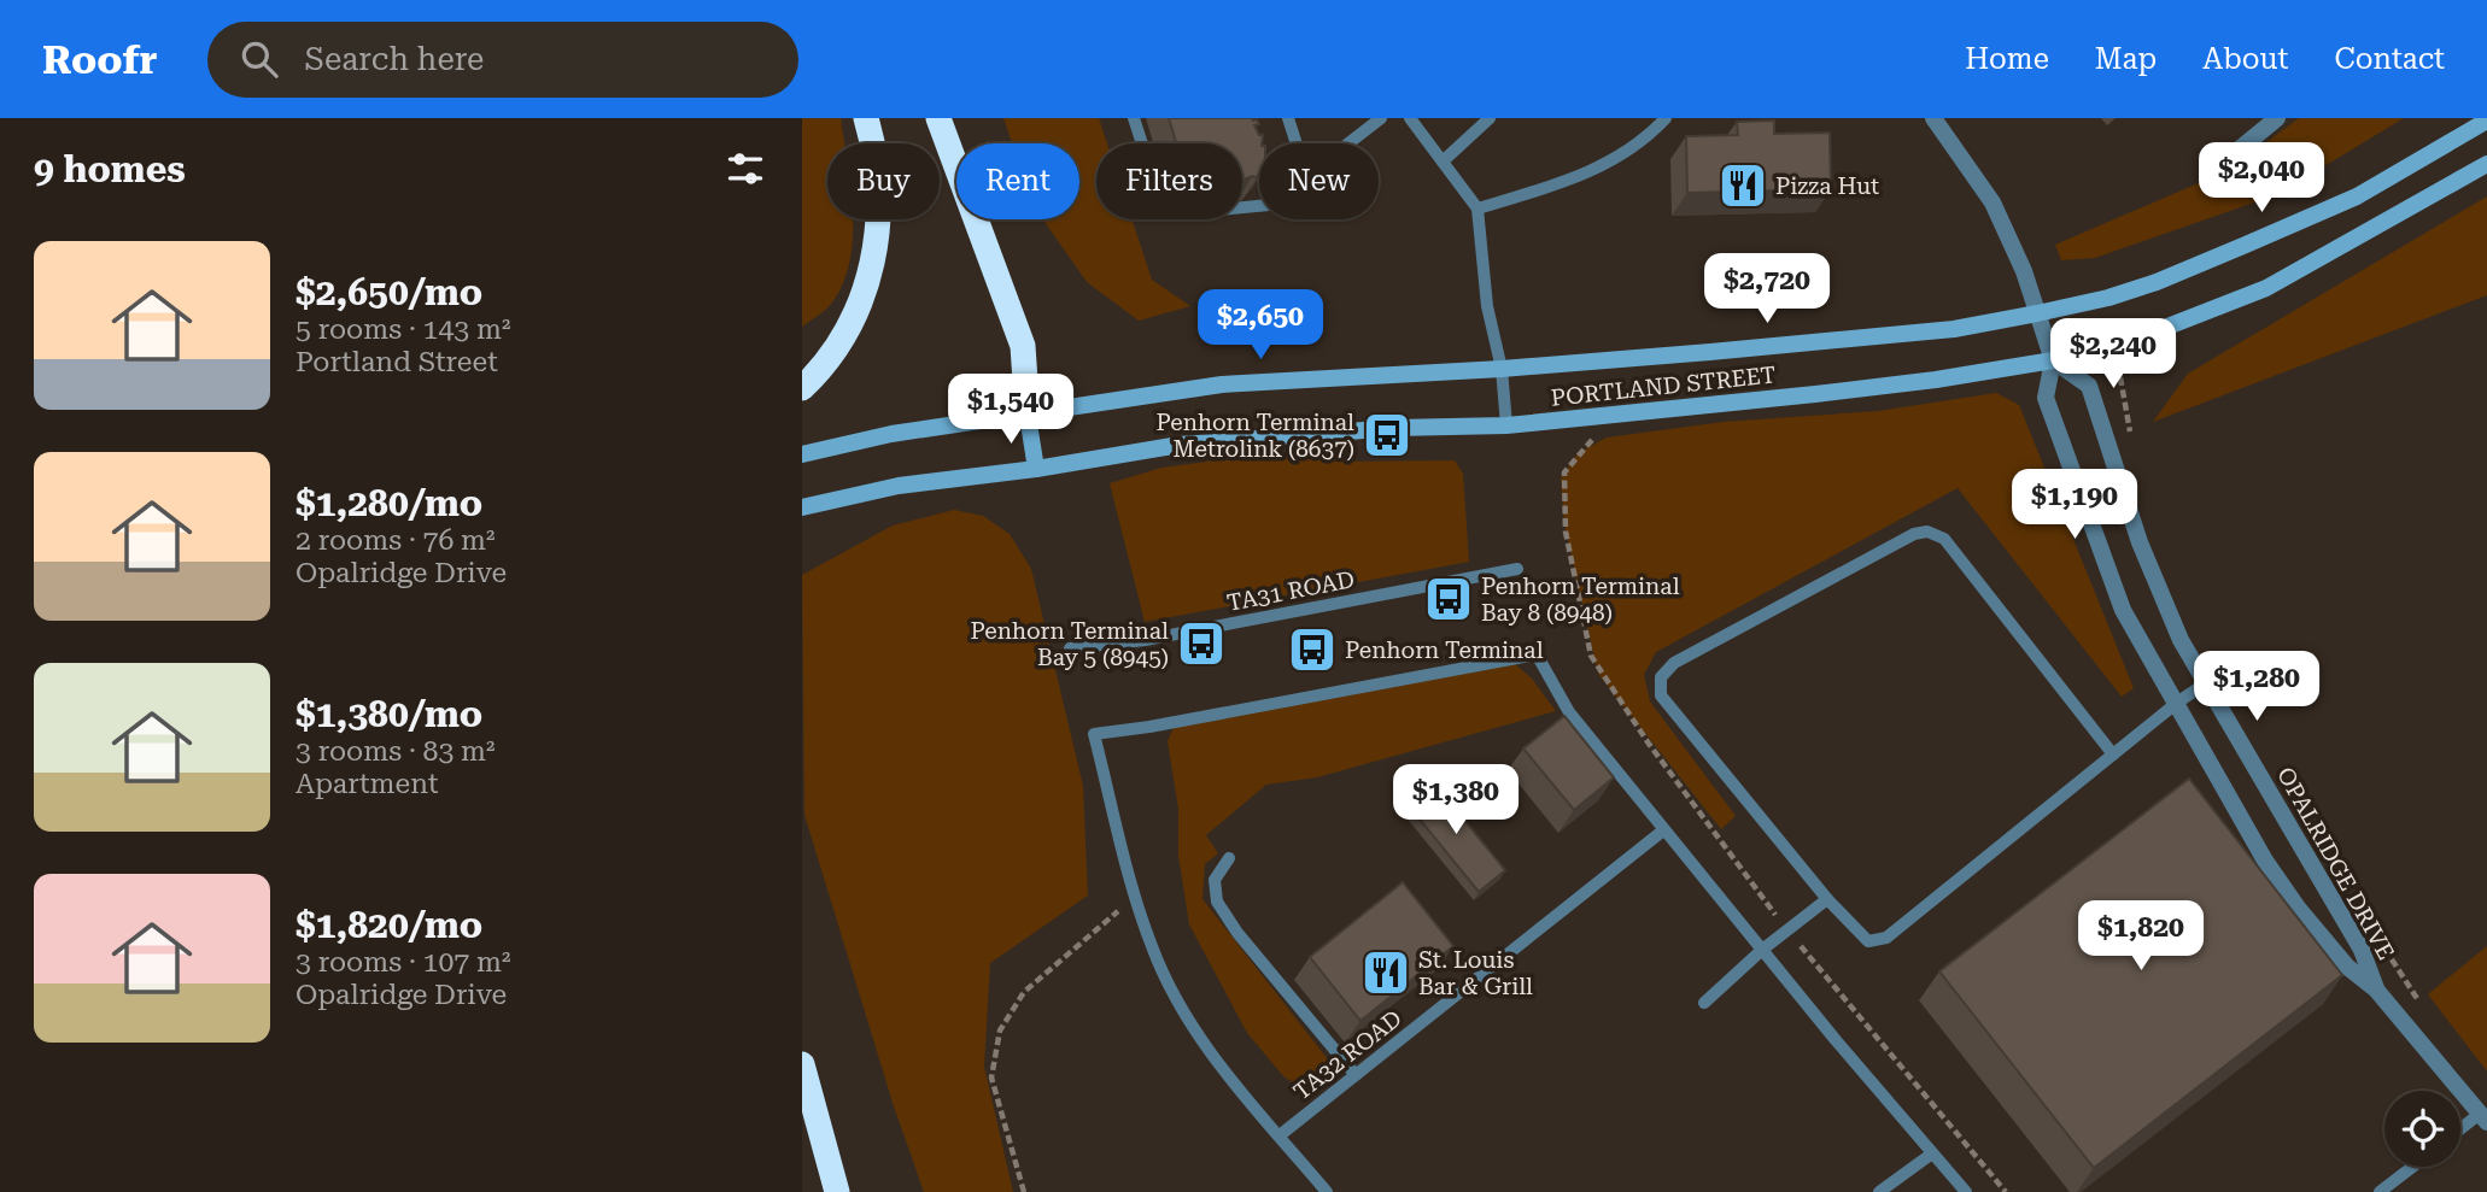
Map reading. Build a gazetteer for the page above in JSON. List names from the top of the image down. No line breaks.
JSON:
{"streets":{"main road":["PORTLAND STREET"],"street":["OPALRIDGE DRIVE"],"lane":["TA31 ROAD","TA32 ROAD"]},"crossings":[["PORTLAND STREET","OPALRIDGE DRIVE"]],"places":{"restaurant":["Pizza Hut","St. Louis Bar & Grill"],"bus stop":["Penhorn Terminal Metrolink (8637)","Penhorn Terminal Bay 8 (8948)","Penhorn Terminal Bay 5 (8945)","Penhorn Terminal"]},"page":{"header":"Roofr","search":"Search here","nav":["Home","Map","About","Contact"],"heading":"9 homes","price":["$2,040","$2,720","$2,650","$2,240","$1,540","$1,190","$1,280","$1,380","$1,820"],"chip":["Buy","Rent","Filters","New"],"list":[{"name":"$2,650/mo","note":"5 rooms · 143 m² · Portland Street"},{"name":"$1,280/mo","note":"2 rooms · 76 m² · Opalridge Drive"},{"name":"$1,380/mo","note":"3 rooms · 83 m² · Apartment"},{"name":"$1,820/mo","note":"3 rooms · 107 m² · Opalridge Drive"}]}}
